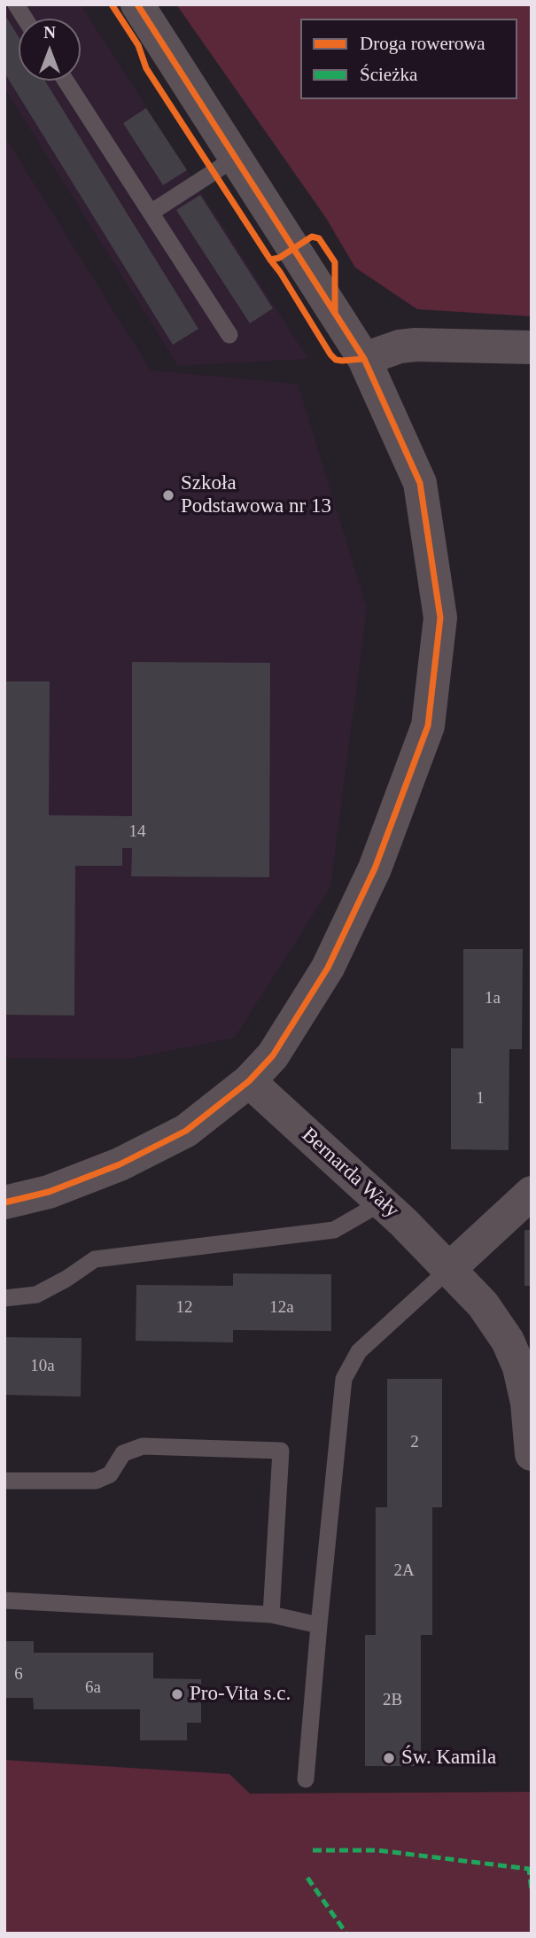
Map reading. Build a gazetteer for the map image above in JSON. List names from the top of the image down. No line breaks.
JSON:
{"streets":{"street":["Bernarda Wały"]},"places":["Szkoła Podstawowa nr 13","Pro-Vita s.c.","Św. Kamila"],"house_numbers":["14","1a","1","12","12a","10a","2","2A","6","6a","2B"],"legend":["Droga rowerowa","Ścieżka"],"north":"top"}
